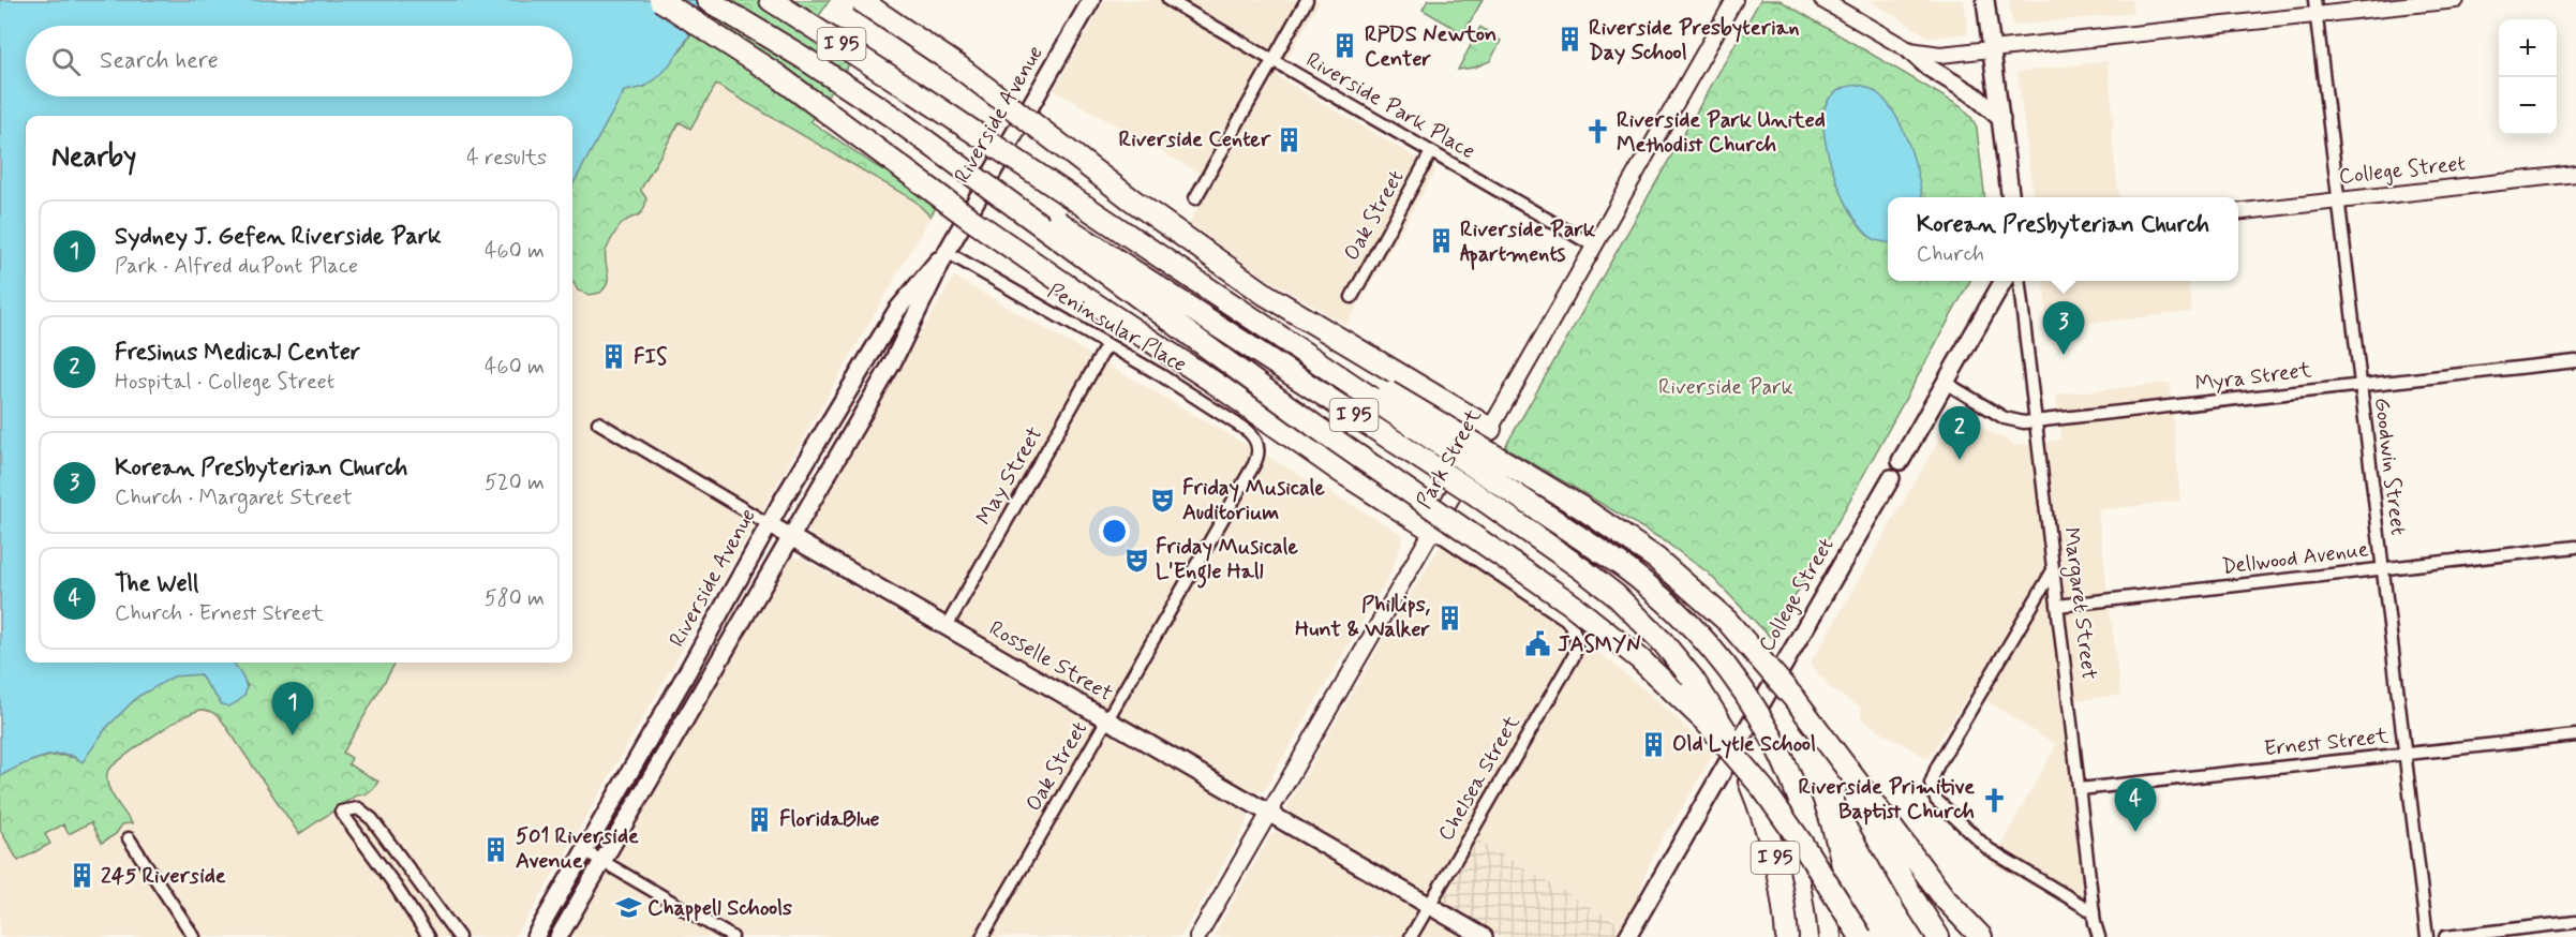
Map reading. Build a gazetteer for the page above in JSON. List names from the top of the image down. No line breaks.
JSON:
{"streets":{"highway":["I 95"],"main road":["Riverside Avenue","College Street","Rosselle Street"],"street":["Riverside Park Place","Oak Street","Peninsular Place","Myra Street","Park Street","Goodwin Street","May Street","Dellwood Avenue","Margaret Street","Ernest Street","Chelsea Street"]},"crossings":[["Riverside Park Place","Oak Street"],["Riverside Park Place","Park Street"],["Riverside Avenue","Peninsular Place"],["Riverside Avenue","Rosselle Street"],["College Street","Myra Street"],["College Street","Goodwin Street"],["Oak Street","Peninsular Place"],["Oak Street","Rosselle Street"],["Peninsular Place","May Street"],["Myra Street","Goodwin Street"],["Myra Street","Margaret Street"],["Park Street","Rosselle Street"],["Park Street","Chelsea Street"],["Goodwin Street","Dellwood Avenue"],["Goodwin Street","Ernest Street"],["May Street","Rosselle Street"],["Dellwood Avenue","Margaret Street"],["Margaret Street","Ernest Street"],["Rosselle Street","Chelsea Street"]],"parks":["Riverside Park"],"places":{"building":["Riverside Presbyterian Day School","RPDS Newton Center","Riverside Center","Riverside Park Apartments","FIS","Phillips, Hunt & Walker","Old Lytle School","FloridaBlue","501 Riverside Avenue","245 Riverside"],"church":["Riverside Park United Methodist Church","Riverside Primitive Baptist Church"],"theatre":["Friday Musicale Auditorium","Friday Musicale L'Engle Hall"],"public building":["JASMYN"],"school or university":["Chappell Schools"]},"page":{"map_buttons":["+","−"],"search":"Search here","heading":["Nearby","4 results"],"popup":["Korean Presbyterian Church","Church"],"list":[{"mark":"1","name":"Sydney J. Gefen Riverside Park","note":"Park · Alfred duPont Place","value":"460 m"},{"mark":"2","name":"Fresinus Medical Center","note":"Hospital · College Street","value":"460 m"},{"mark":"3","name":"Korean Presbyterian Church","note":"Church · Margaret Street","value":"520 m"},{"mark":"4","name":"The Well","note":"Church · Ernest Street","value":"580 m"}],"pins":["3","2","1","4"]}}
